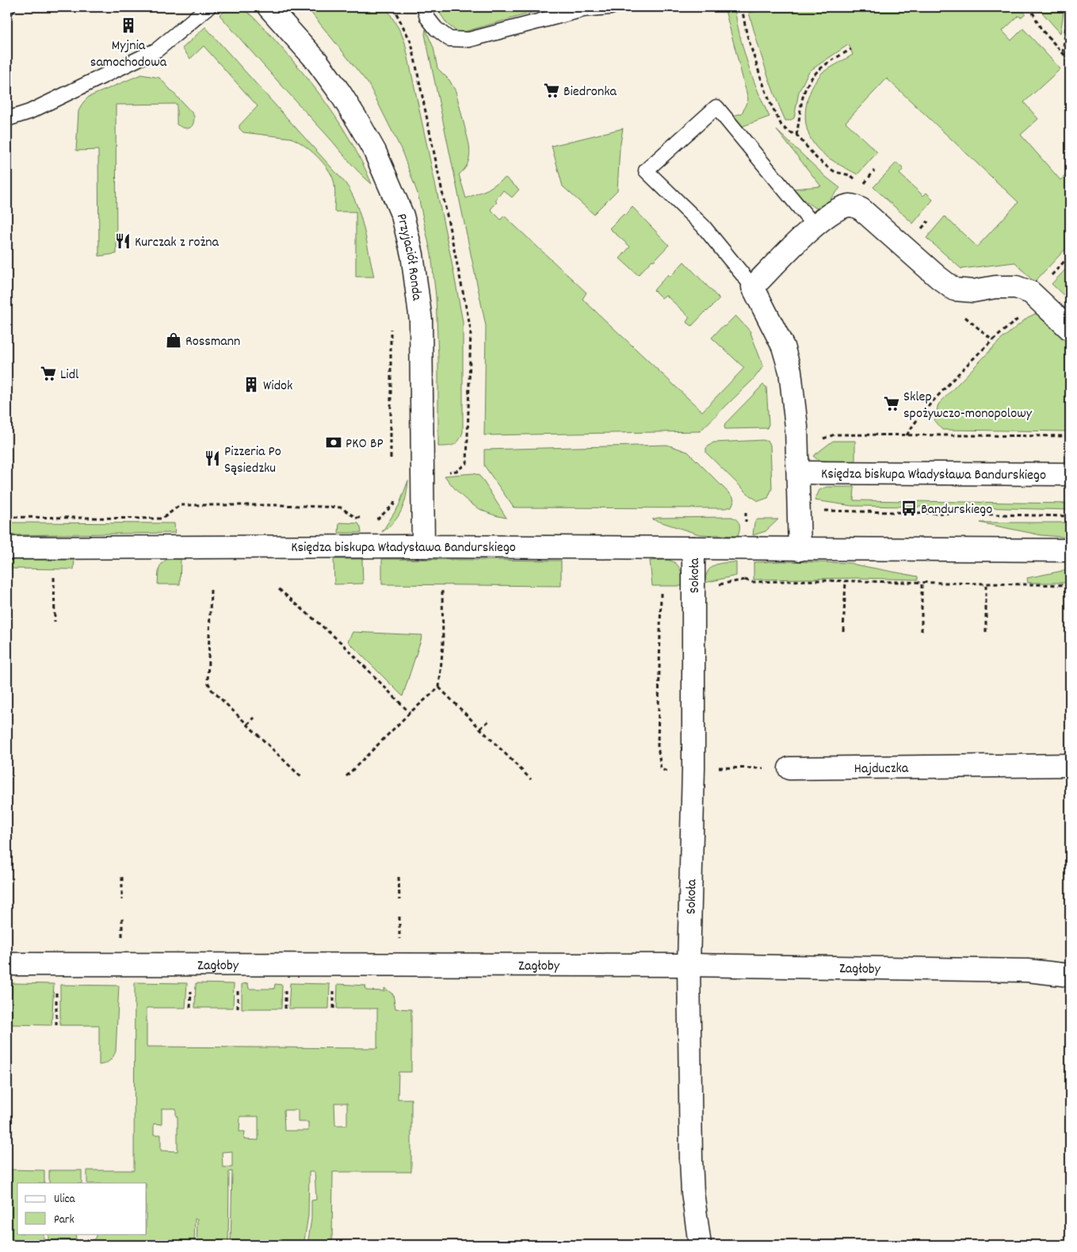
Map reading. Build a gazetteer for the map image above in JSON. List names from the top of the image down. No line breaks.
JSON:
{"streets":{"street":["Przyjaciół Ronda","Księdza biskupa Władysława Bandurskiego","Sokoła","Hajduczka","Zagłoby"]},"crossings":[["Przyjaciół Ronda","Księdza biskupa Władysława Bandurskiego"],["Księdza biskupa Władysława Bandurskiego","Sokoła"],["Sokoła","Zagłoby"]],"places":{"building":["Myjnia samochodowa","Widok"],"supermarket":["Biedronka","Lidl","Sklep spożywczo-monopolowy"],"restaurant":["Kurczak z rożna","Pizzeria Po Sąsiedzku"],"shop":["Rossmann"],"bank":["PKO BP"],"bus stop":["Bandurskiego"]},"legend":["Ulica","Park"]}
